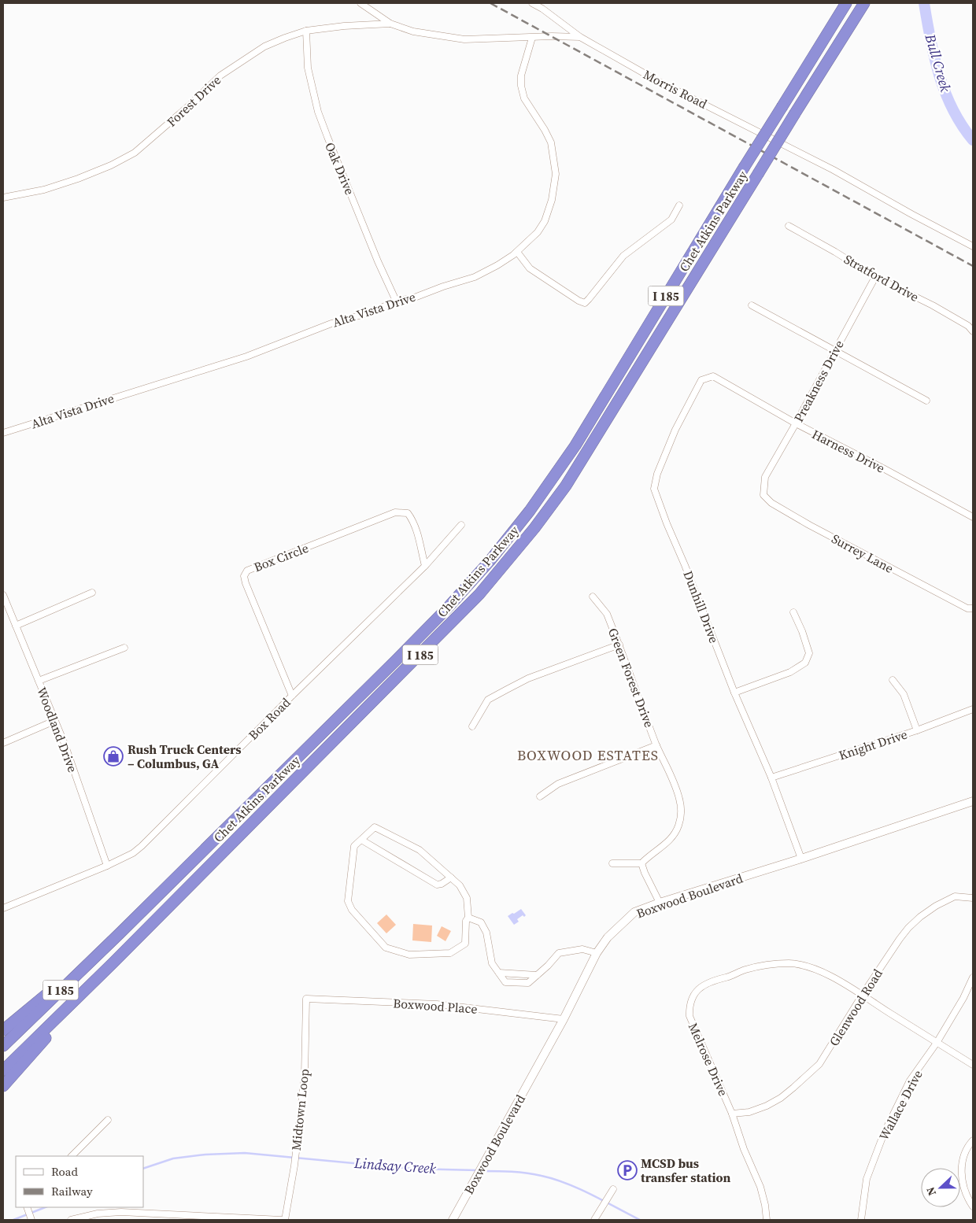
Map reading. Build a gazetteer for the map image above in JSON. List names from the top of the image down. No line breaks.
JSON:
{"streets":{"highway":["Chet Atkins Parkway","I 185"],"street":["Morris Road","Forest Drive","Oak Drive","Stratford Drive","Alta Vista Drive","Preakness Drive","Harness Drive","Surrey Lane","Box Circle","Dunhill Drive","Green Forest Drive","Box Road","Woodland Drive","Knight Drive","Boxwood Boulevard","Boxwood Place","Glenwood Road","Melrose Drive","Wallace Drive","Midtown Loop"]},"crossings":[["Morris Road","Forest Drive"],["Morris Road","Alta Vista Drive"],["Forest Drive","Oak Drive"],["Oak Drive","Alta Vista Drive"],["Stratford Drive","Preakness Drive"],["Preakness Drive","Harness Drive"],["Preakness Drive","Surrey Lane"],["Harness Drive","Dunhill Drive"],["Box Circle","Box Road"],["Dunhill Drive","Knight Drive"],["Dunhill Drive","Boxwood Boulevard"],["Box Road","Woodland Drive"],["Boxwood Boulevard","Boxwood Place"],["Boxwood Place","Midtown Loop"],["Glenwood Road","Melrose Drive"],["Melrose Drive","Wallace Drive"]],"districts":["BOXWOOD ESTATES"],"water":["Bull Creek","Lindsay Creek"],"places":{"shop":["Rush Truck Centers – Columbus, GA"],"parking":["MCSD bus transfer station"]},"legend":["Road","Railway"],"north":"left"}
